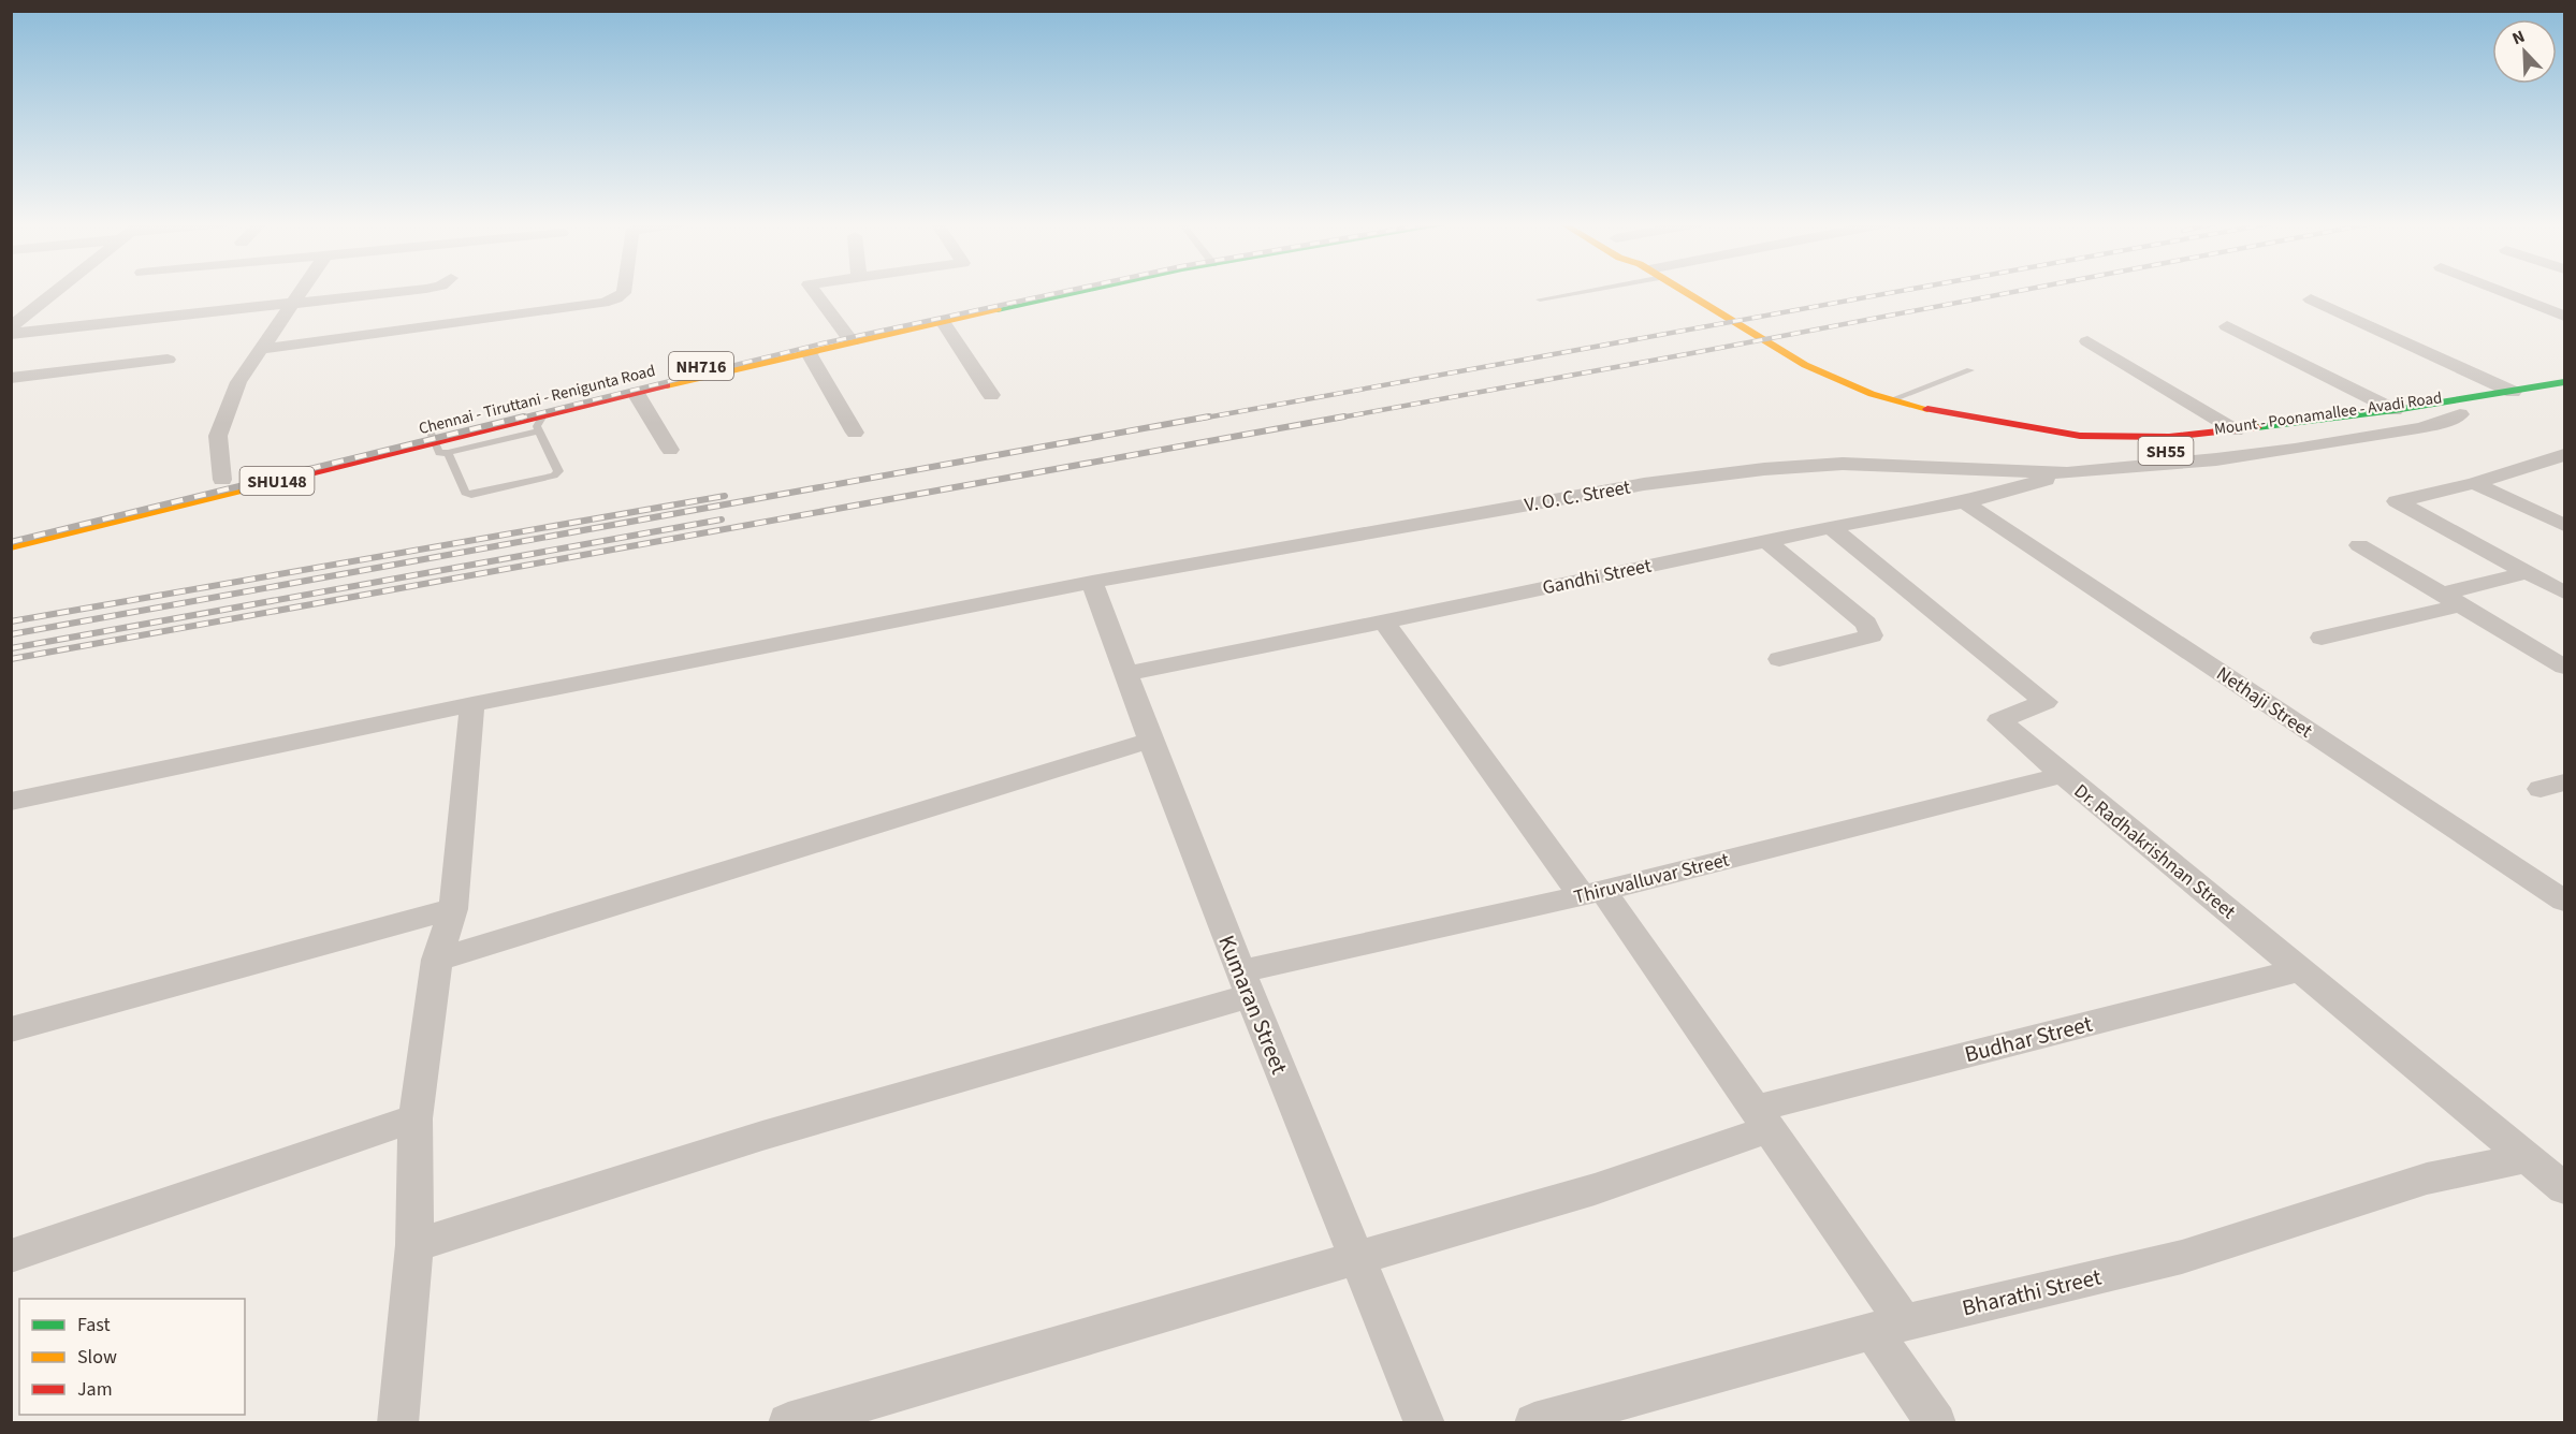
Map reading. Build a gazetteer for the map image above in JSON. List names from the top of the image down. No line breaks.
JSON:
{"streets":{"main road":["NH716","Chennai - Tiruttani - Renigunta Road","Mount - Poonamallee - Avadi Road","SH55","SHU148"],"street":["V. O. C. Street","Gandhi Street","Nethaji Street","Dr. Radhakrishnan Street","Thiruvalluvar Street","Kumaran Street","Budhar Street","Bharathi Street"]},"crossings":[["V. O. C. Street","Gandhi Street"],["V. O. C. Street","Kumaran Street"],["Gandhi Street","Nethaji Street"],["Gandhi Street","Dr. Radhakrishnan Street"],["Gandhi Street","Kumaran Street"],["Dr. Radhakrishnan Street","Thiruvalluvar Street"],["Dr. Radhakrishnan Street","Budhar Street"],["Dr. Radhakrishnan Street","Bharathi Street"],["Thiruvalluvar Street","Kumaran Street"],["Kumaran Street","Budhar Street"]],"legend":["Fast","Slow","Jam"],"north":"top left"}
